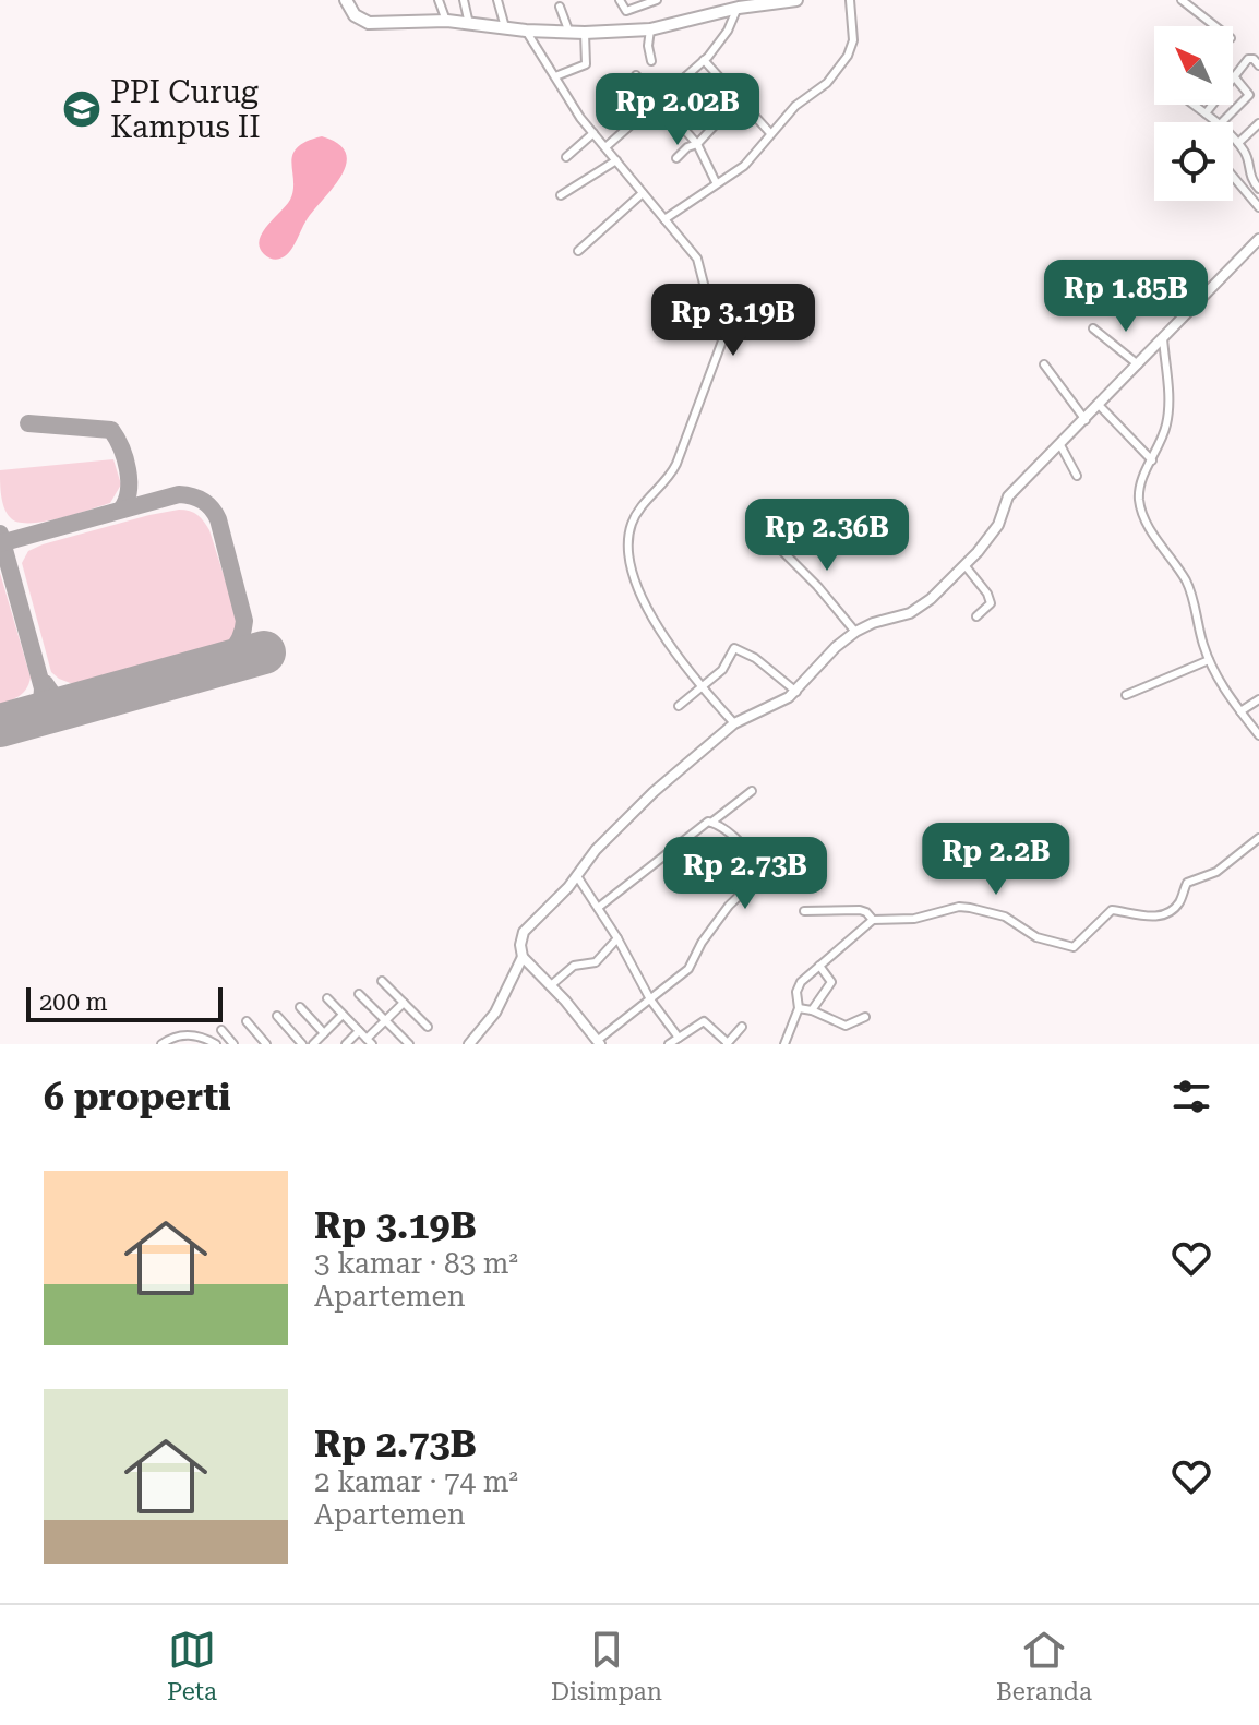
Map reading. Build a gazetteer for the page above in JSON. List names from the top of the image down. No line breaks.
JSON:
{"places":{"school or university":["PPI Curug Kampus II"]},"scale_bar":"200 m","north":"top left","page":{"price":["Rp 2.02B","Rp 1.85B","Rp 3.19B","Rp 2.36B","Rp 2.2B","Rp 2.73B"],"scale":"200 m","heading":"6 properti","list":[{"name":"Rp 3.19B","note":"3 kamar · 83 m² · Apartemen"},{"name":"Rp 2.73B","note":"2 kamar · 74 m² · Apartemen"}],"tabs":["Peta","Disimpan","Beranda"]}}
